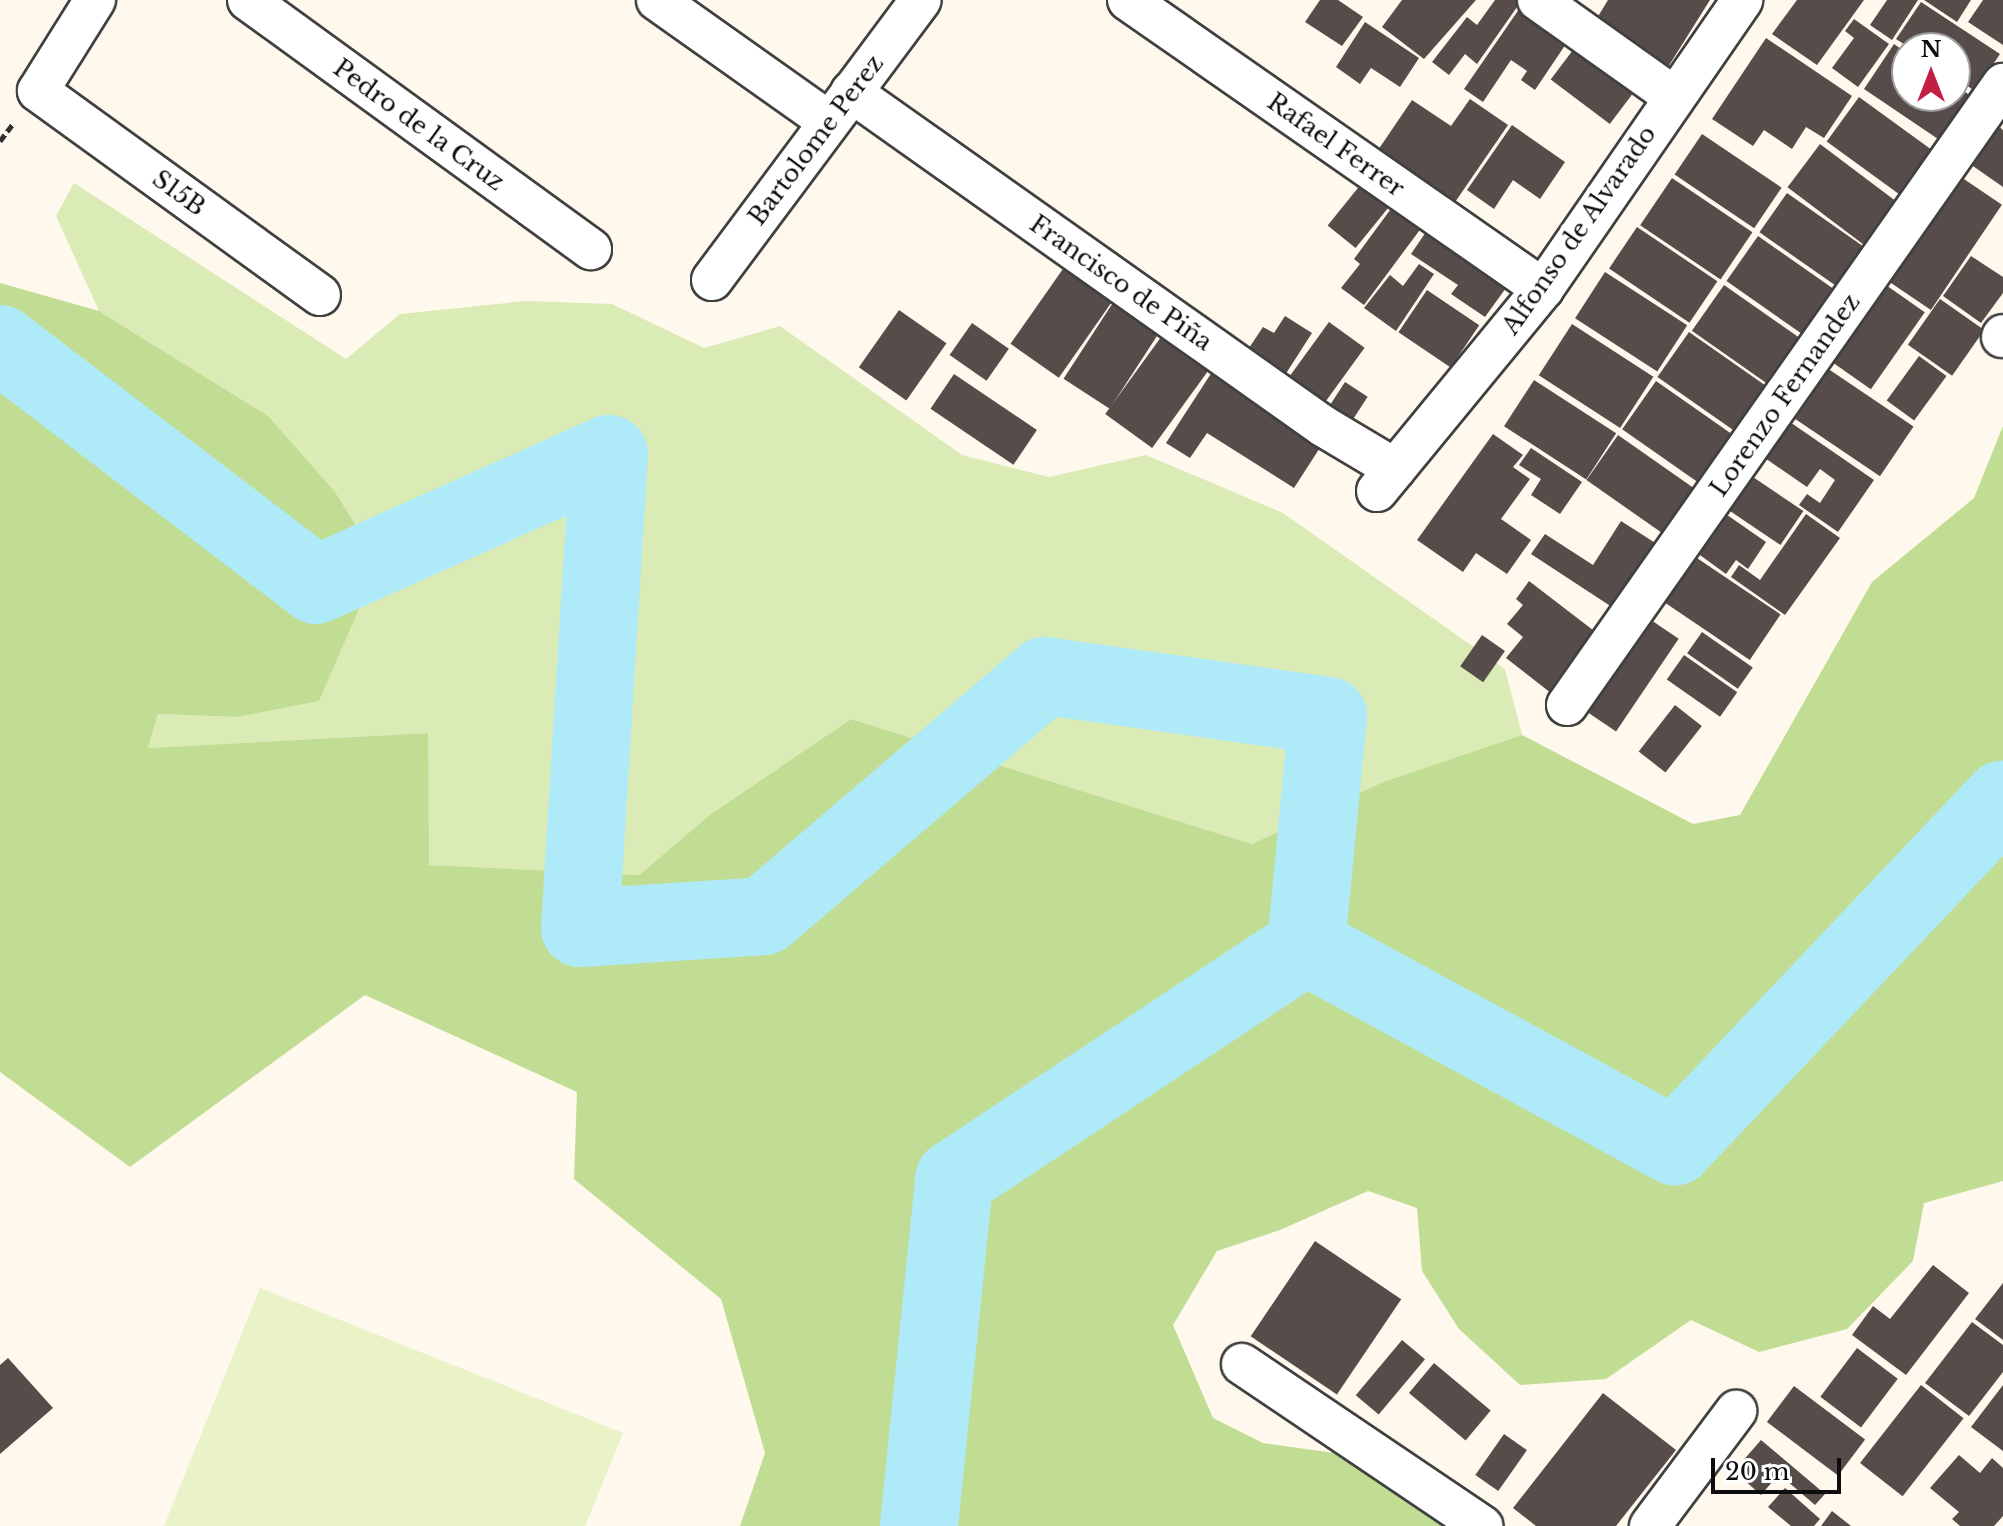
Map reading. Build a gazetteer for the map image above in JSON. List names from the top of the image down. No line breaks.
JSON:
{"streets":{"street":["Pedro de la Cruz","Bartolome Perez","Rafael Ferrer","S15B","Alfonso de Alvarado","Francisco de Piña","Lorenzo Fernandez"]},"crossings":[["Bartolome Perez","Francisco de Piña"],["Rafael Ferrer","Alfonso de Alvarado"],["Alfonso de Alvarado","Francisco de Piña"]],"scale_bar":"20 m","north":"top"}
